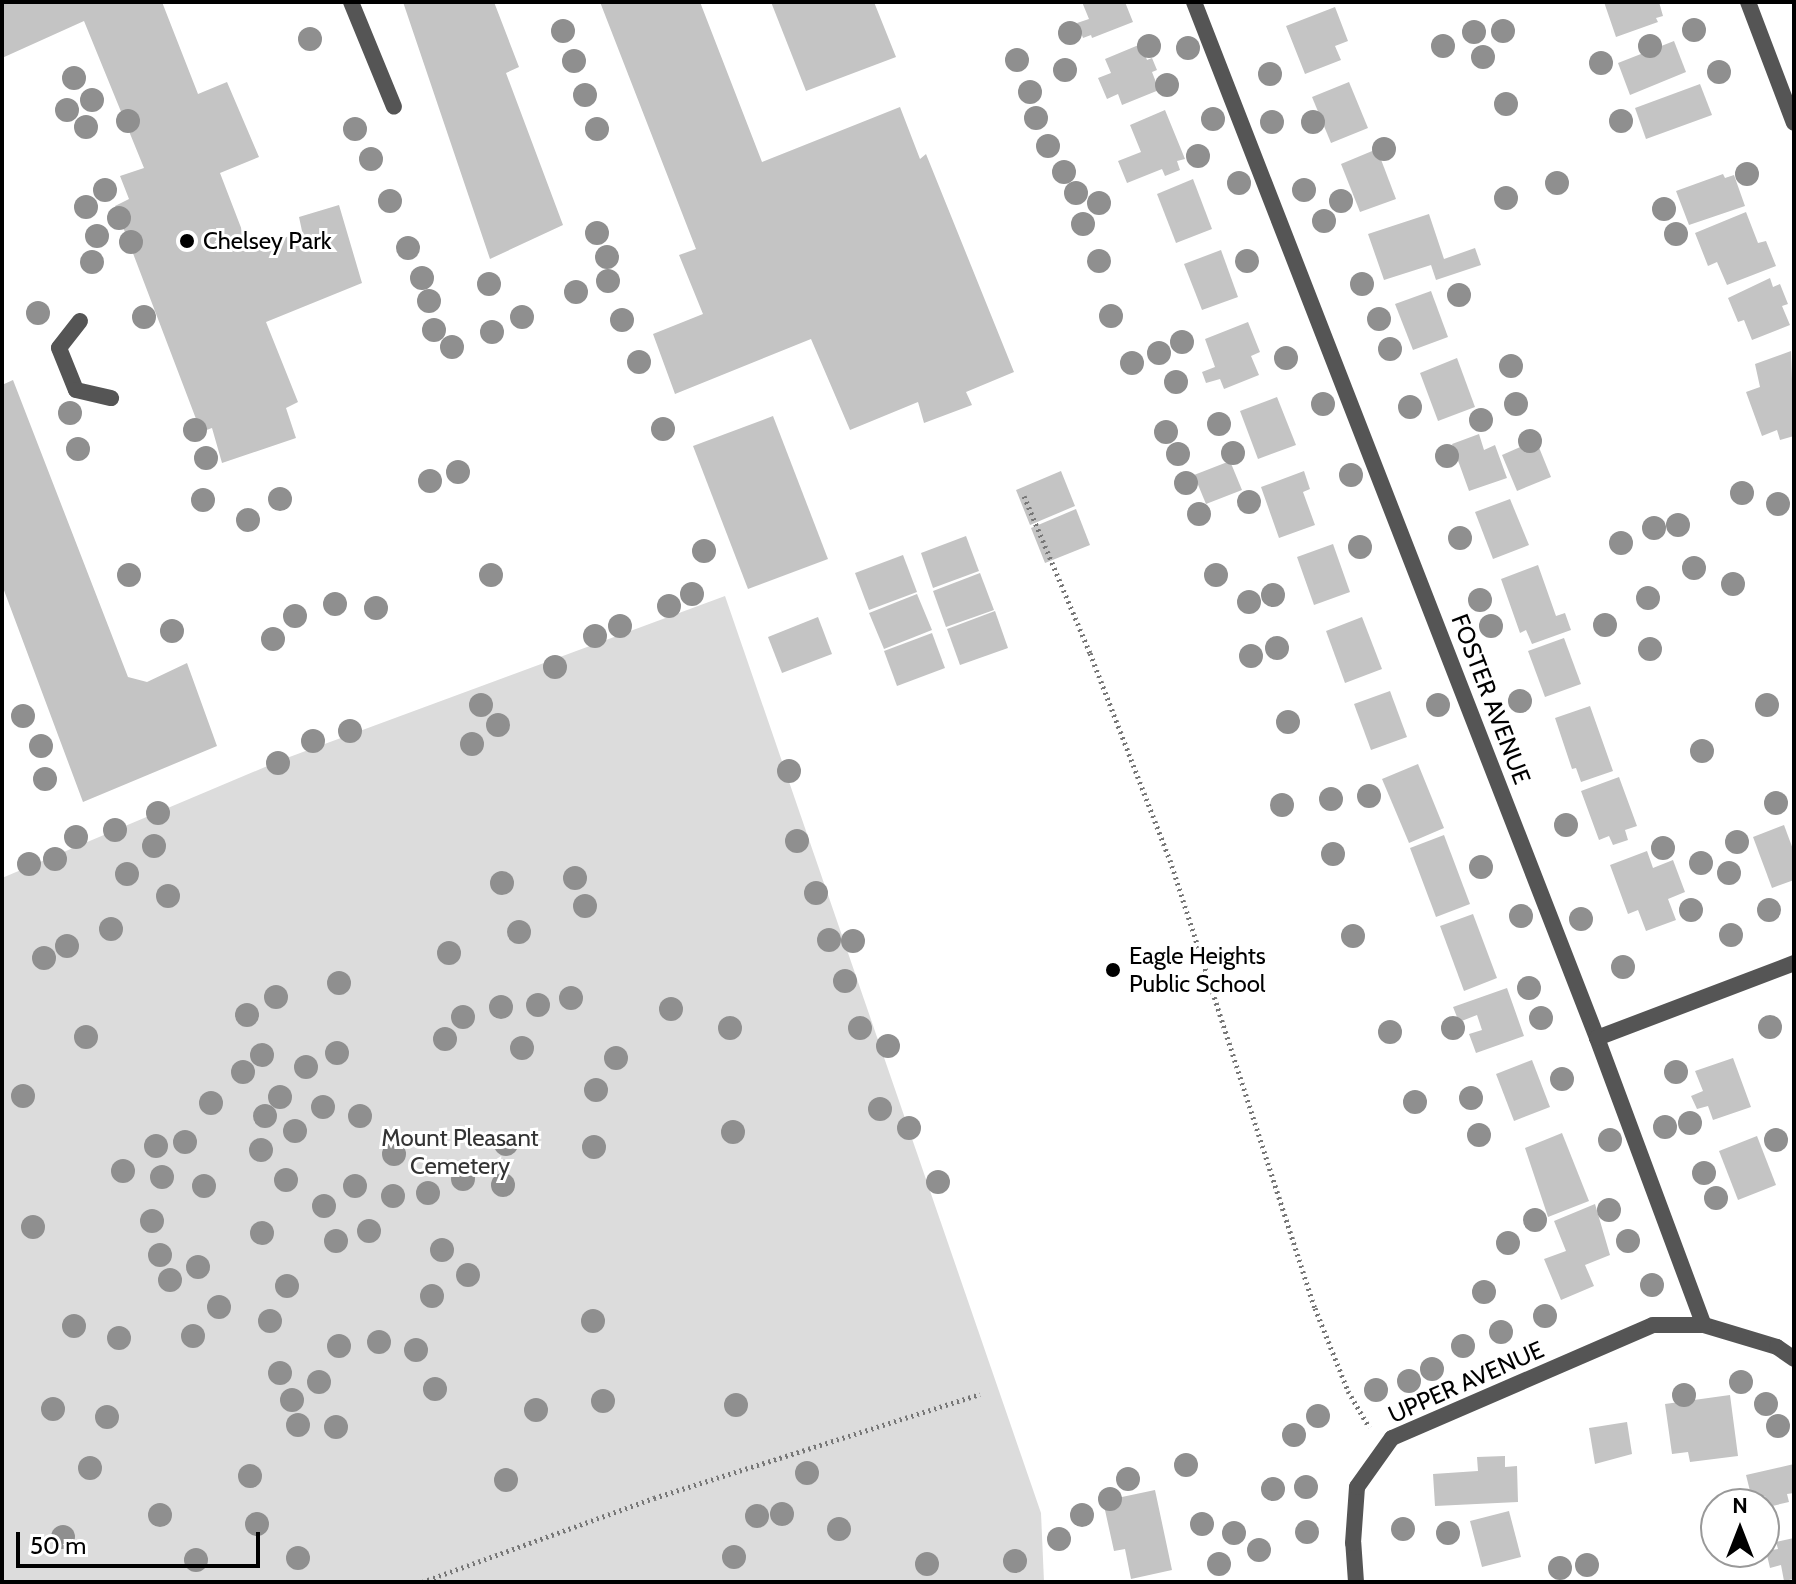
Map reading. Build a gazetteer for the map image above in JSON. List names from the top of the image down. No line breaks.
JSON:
{"streets":{"street":["FOSTER AVENUE","UPPER AVENUE"]},"crossings":[["FOSTER AVENUE","UPPER AVENUE"]],"parks":["Mount Pleasant Cemetery"],"places":["Chelsey Park","Eagle Heights Public School"],"scale_bar":"50 m","north":"top"}
